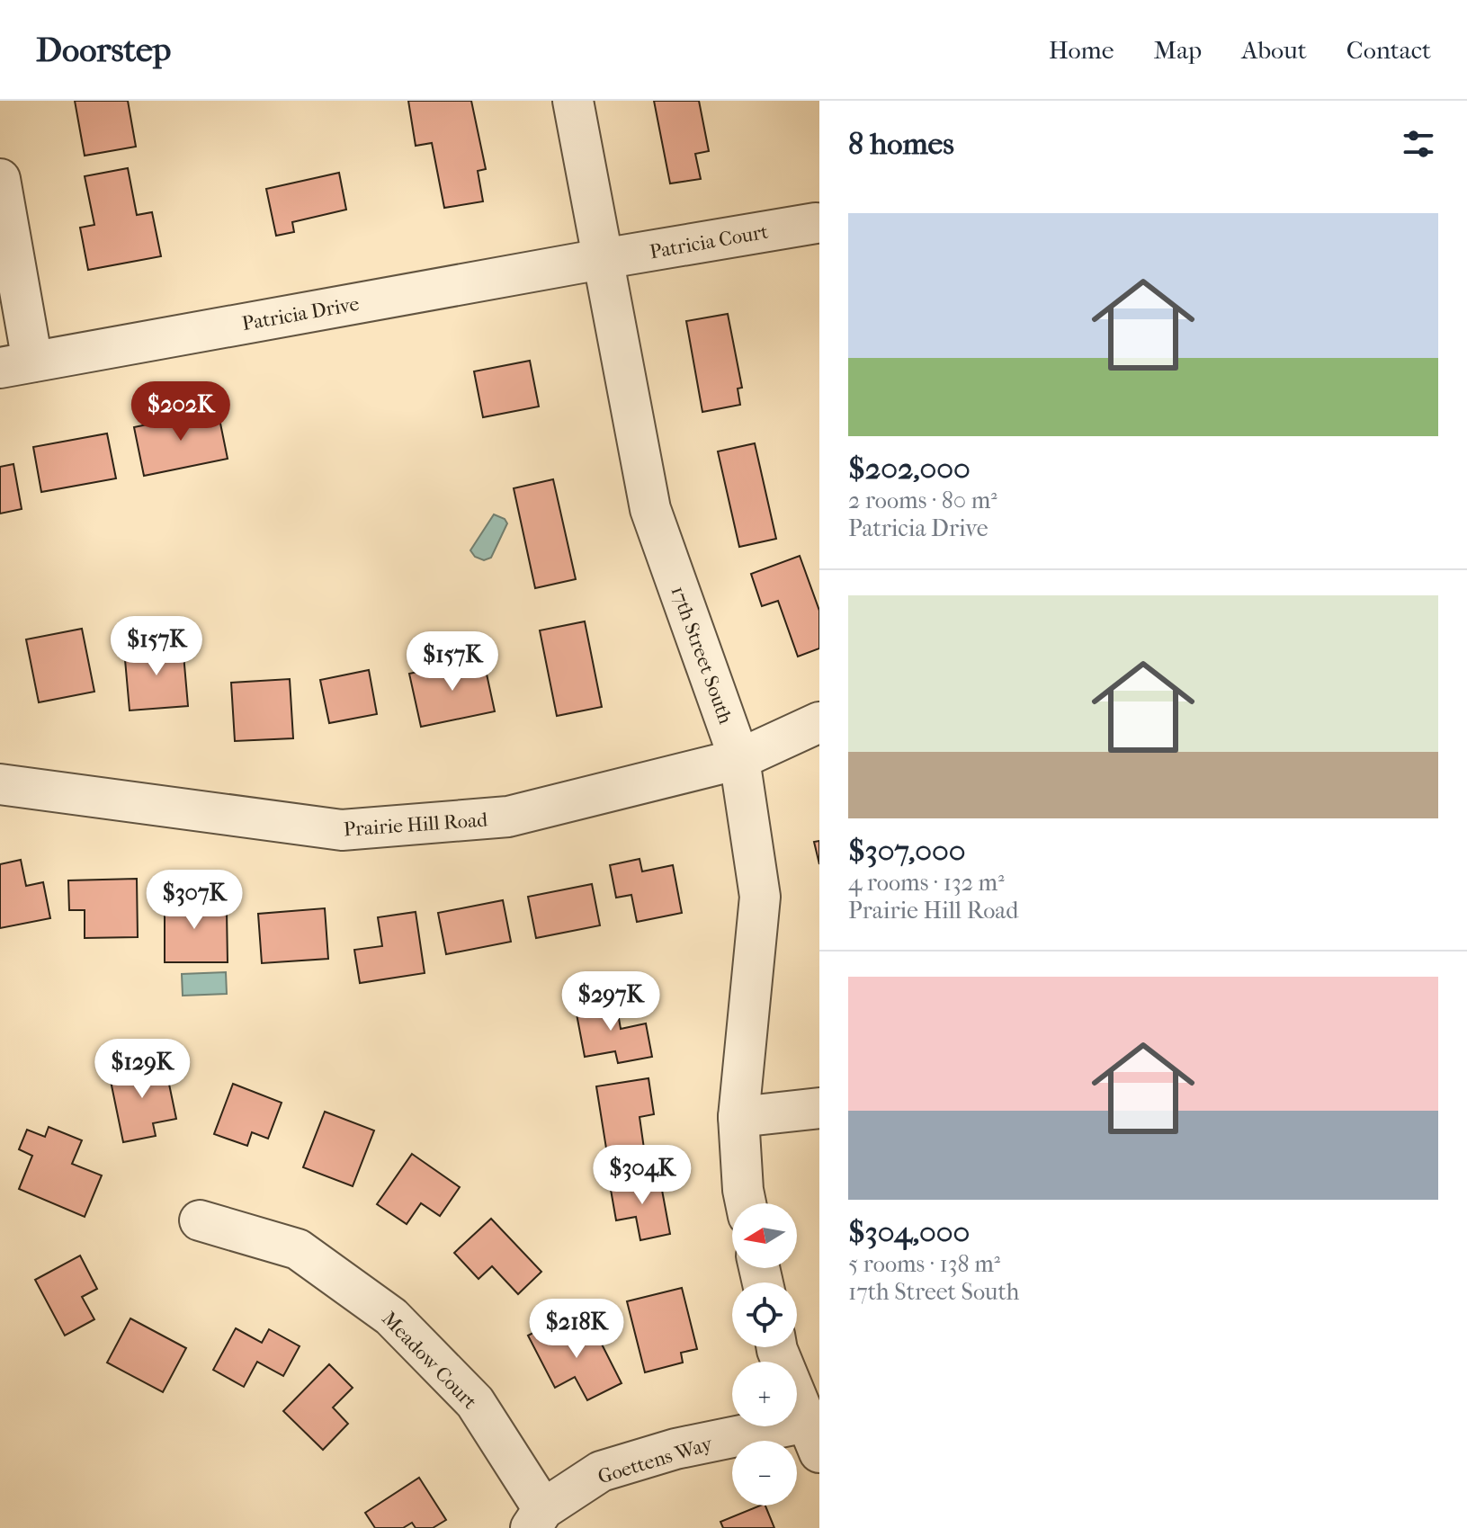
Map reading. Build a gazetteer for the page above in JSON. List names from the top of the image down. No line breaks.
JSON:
{"streets":{"street":["Patricia Court","Patricia Drive","17th Street South","Prairie Hill Road","Meadow Court","Goettens Way"]},"crossings":[["Patricia Court","Patricia Drive"],["Patricia Court","17th Street South"],["Patricia Drive","17th Street South"],["17th Street South","Prairie Hill Road"],["Meadow Court","Goettens Way"]],"north":"left","page":{"header":"Doorstep","nav":["Home","Map","About","Contact"],"heading":"8 homes","list":[{"name":"$202,000","note":"2 rooms · 80 m² · Patricia Drive"},{"name":"$307,000","note":"4 rooms · 132 m² · Prairie Hill Road"},{"name":"$304,000","note":"5 rooms · 138 m² · 17th Street South"}],"price":["$202K","$157K","$157K","$307K","$297K","$129K","$304K","$218K"],"map_buttons":["+","−"]}}
